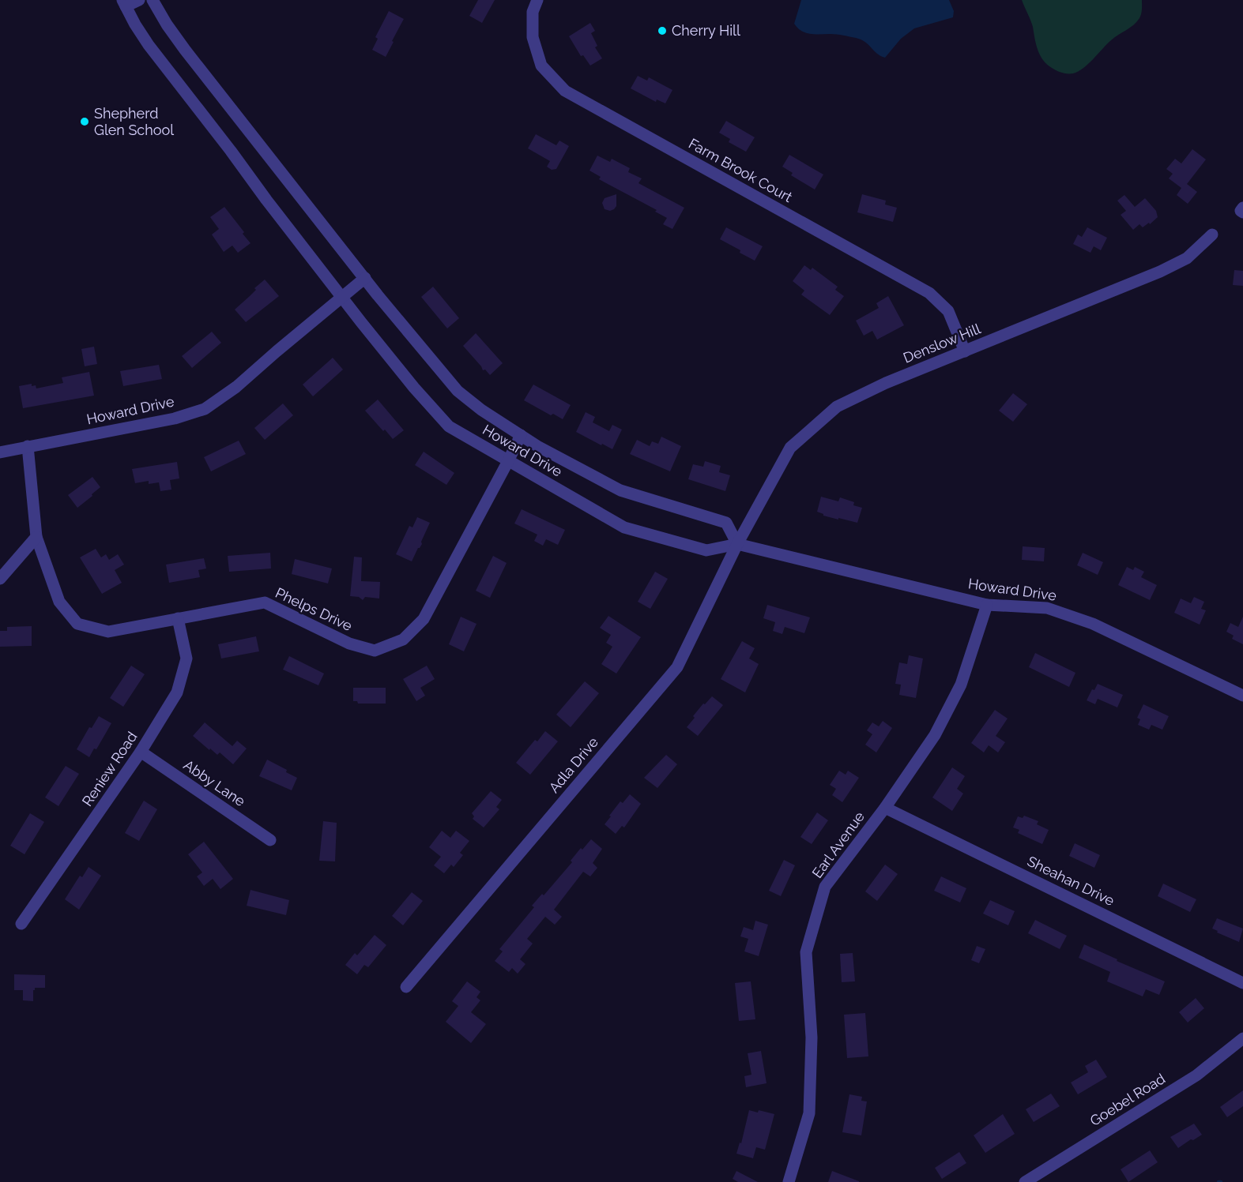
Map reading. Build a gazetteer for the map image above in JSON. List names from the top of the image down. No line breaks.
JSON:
{"streets":{"street":["Farm Brook Court","Denslow Hill","Howard Drive","Phelps Drive","Adla Drive","Reniew Road","Abby Lane","Earl Avenue","Sheahan Drive","Goebel Road"]},"crossings":[["Farm Brook Court","Denslow Hill"],["Denslow Hill","Howard Drive"],["Denslow Hill","Adla Drive"],["Howard Drive","Phelps Drive"],["Howard Drive","Adla Drive"],["Howard Drive","Earl Avenue"],["Phelps Drive","Reniew Road"],["Reniew Road","Abby Lane"],["Earl Avenue","Sheahan Drive"]],"places":["Cherry Hill","Shepherd Glen School"]}
